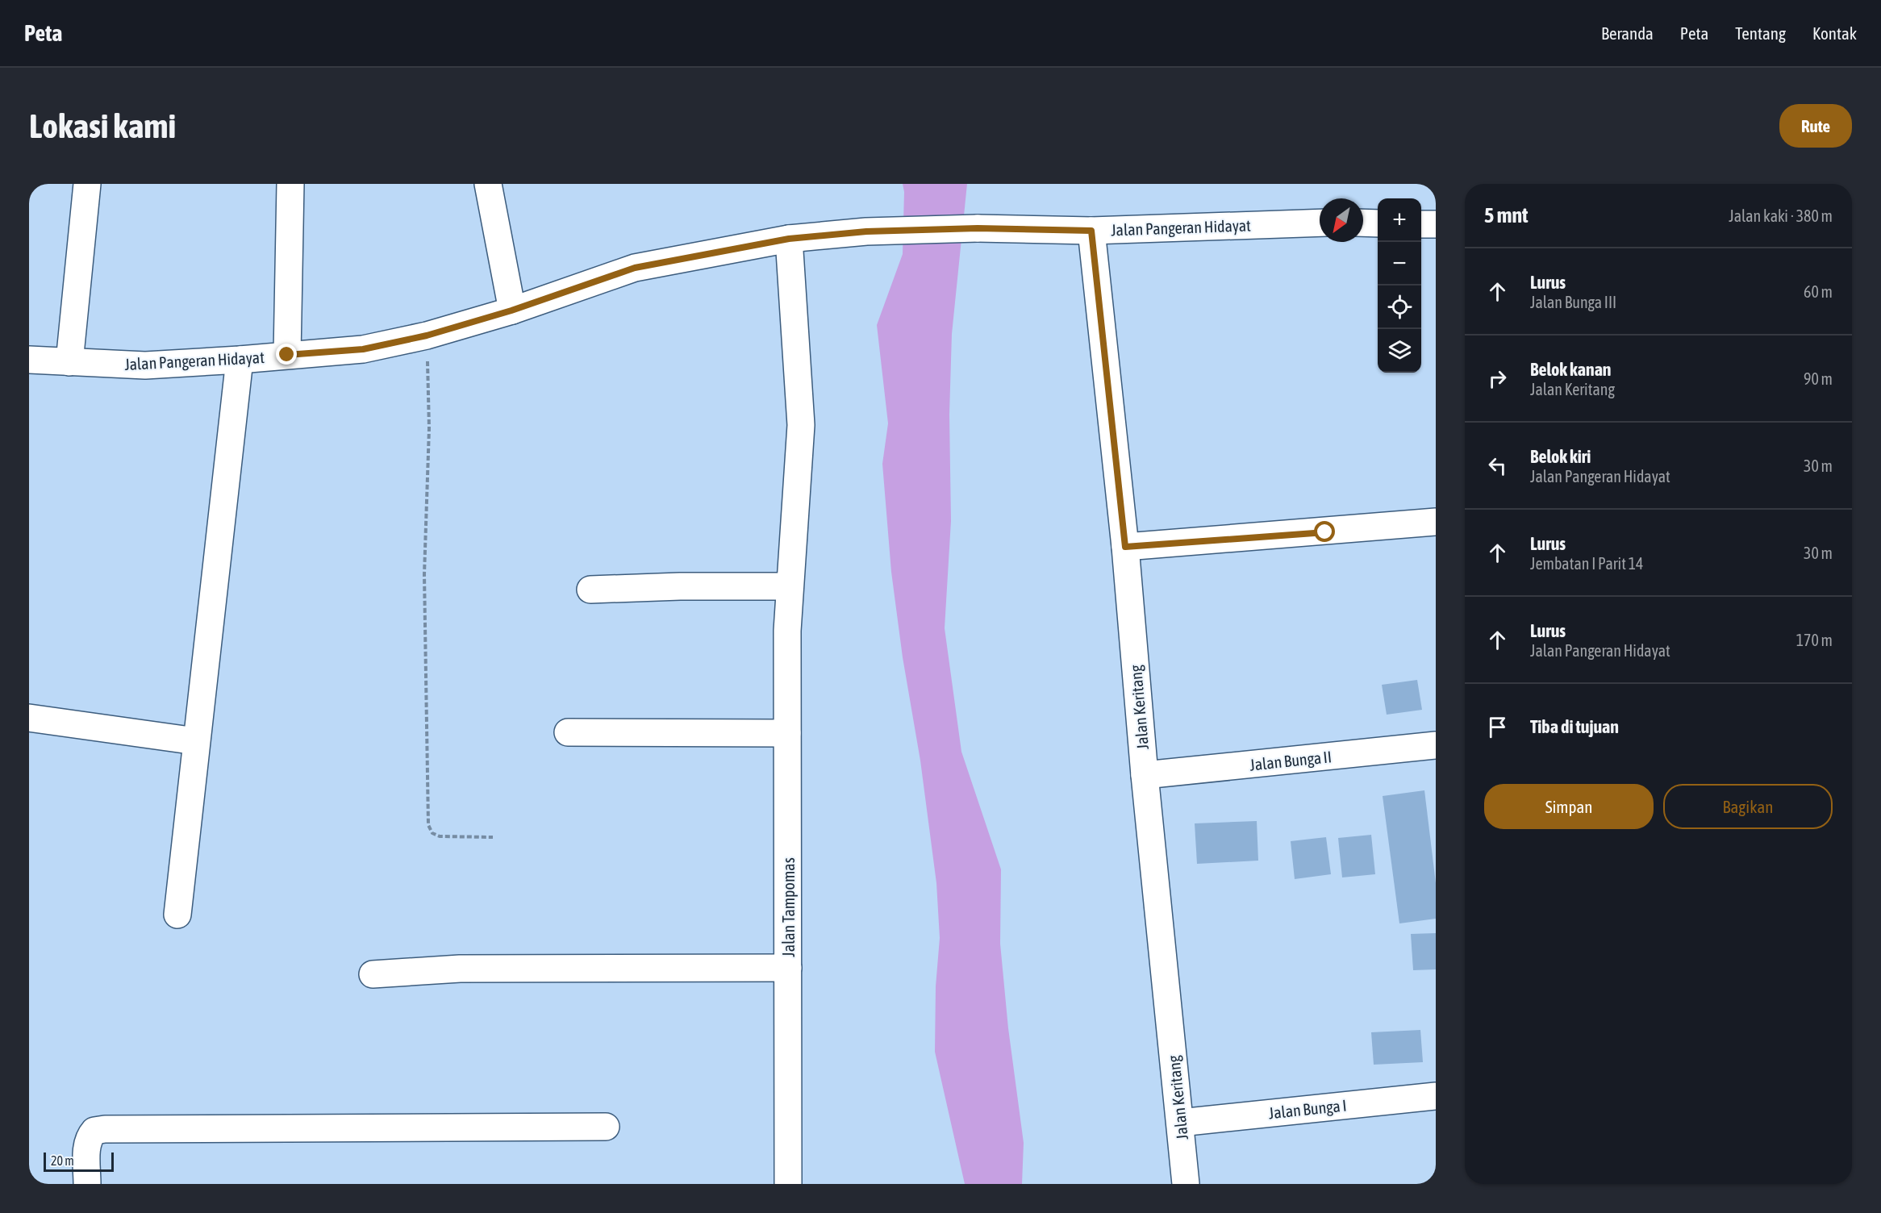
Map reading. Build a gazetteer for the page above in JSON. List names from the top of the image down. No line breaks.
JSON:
{"streets":{"street":["Jalan Pangeran Hidayat","Jalan Keritang","Jalan Bunga II","Jalan Tampomas","Jalan Bunga I"]},"crossings":[["Jalan Pangeran Hidayat","Jalan Keritang"],["Jalan Pangeran Hidayat","Jalan Tampomas"],["Jalan Keritang","Jalan Bunga II"],["Jalan Keritang","Jalan Bunga I"]],"scale_bar":"20 m","north":"bottom left","page":{"header":"Peta","nav":["Beranda","Peta","Tentang","Kontak"],"buttons":["Rute",["Simpan","Bagikan"]],"title":"Lokasi kami","heading":["5 mnt","Jalan kaki · 380 m"],"map_buttons":["+","−"],"list":[["Lurus","Jalan Bunga III","60 m"],["Belok kanan","Jalan Keritang","90 m"],["Belok kiri","Jalan Pangeran Hidayat","30 m"],["Lurus","Jembatan I Parit 14","30 m"],["Lurus","Jalan Pangeran Hidayat","170 m"],"Tiba di tujuan"],"scale":"20 m"}}
